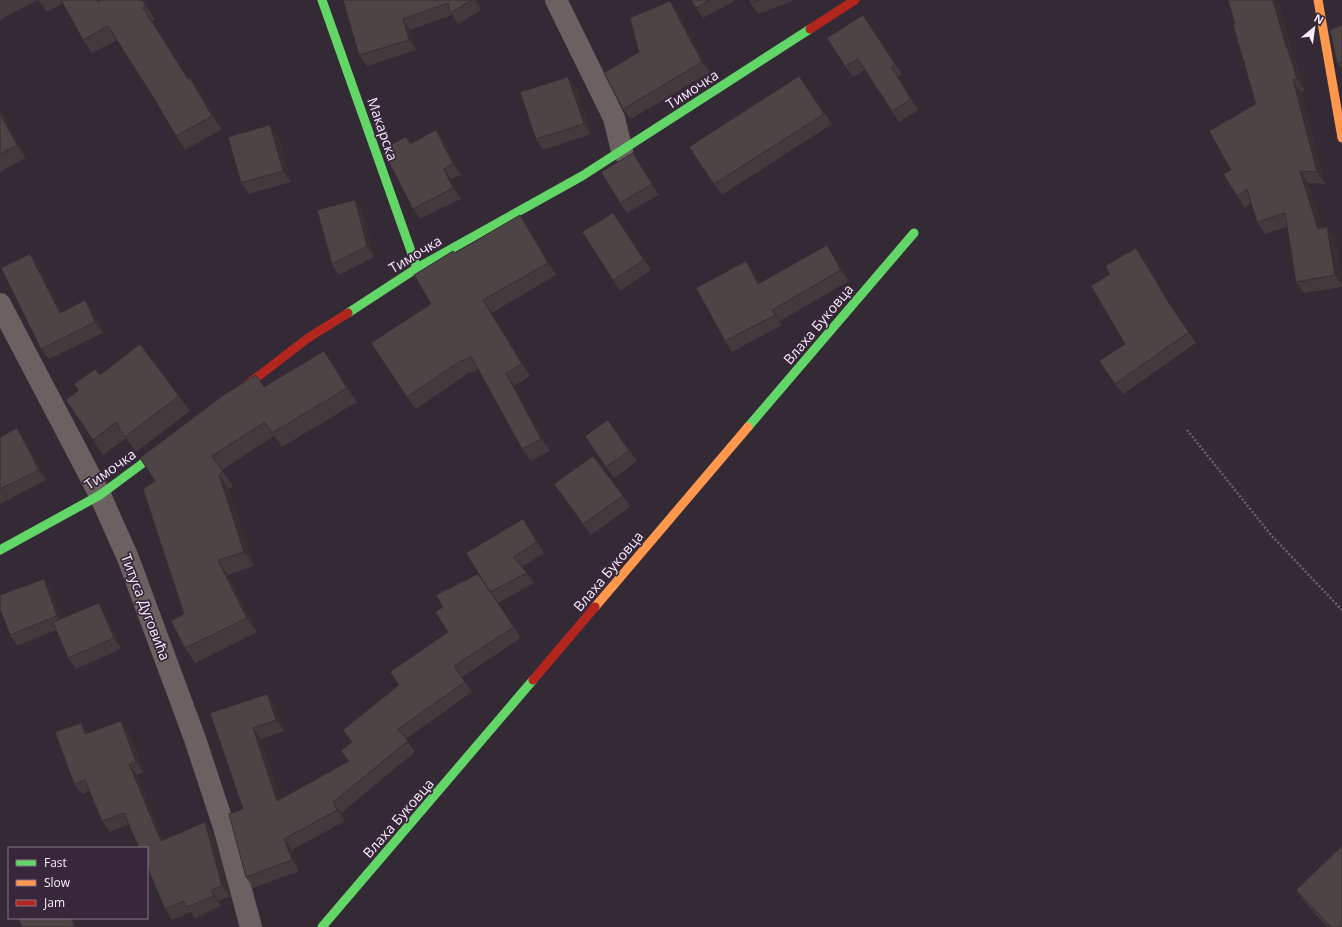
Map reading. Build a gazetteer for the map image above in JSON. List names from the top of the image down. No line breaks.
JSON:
{"streets":{"street":["Тимочка","Макарска","Влаха Буковца","Титуса Дуговића"]},"crossings":[["Тимочка","Макарска"],["Тимочка","Титуса Дуговића"]],"legend":["Fast","Slow","Jam"],"north":"top right"}
